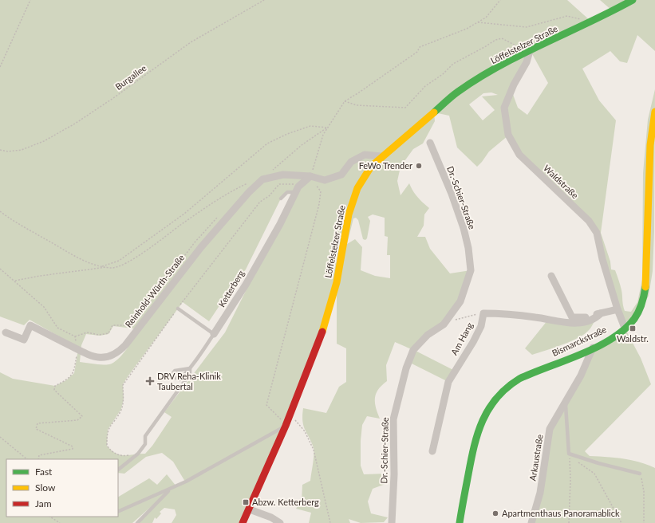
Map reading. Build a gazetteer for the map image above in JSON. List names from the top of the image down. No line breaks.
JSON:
{"streets":{"street":["Löffelstelzer Straße","Waldstraße","Dr.-Schier-Straße","Ketterberg","Reinhold-Würth-Straße","Am Hang","Bismarckstraße","Arkaustraße"],"path":["Burgallee"]},"crossings":[["Löffelstelzer Straße","Waldstraße"],["Waldstraße","Bismarckstraße"],["Bismarckstraße","Arkaustraße"]],"places":{"other":["FeWo Trender","Apartmenthaus Panoramablick"],"transit":["Waldstr.","Abzw. Ketterberg"],"health":["DRV Reha-Klinik Taubertal"]},"legend":["Fast","Slow","Jam"]}
